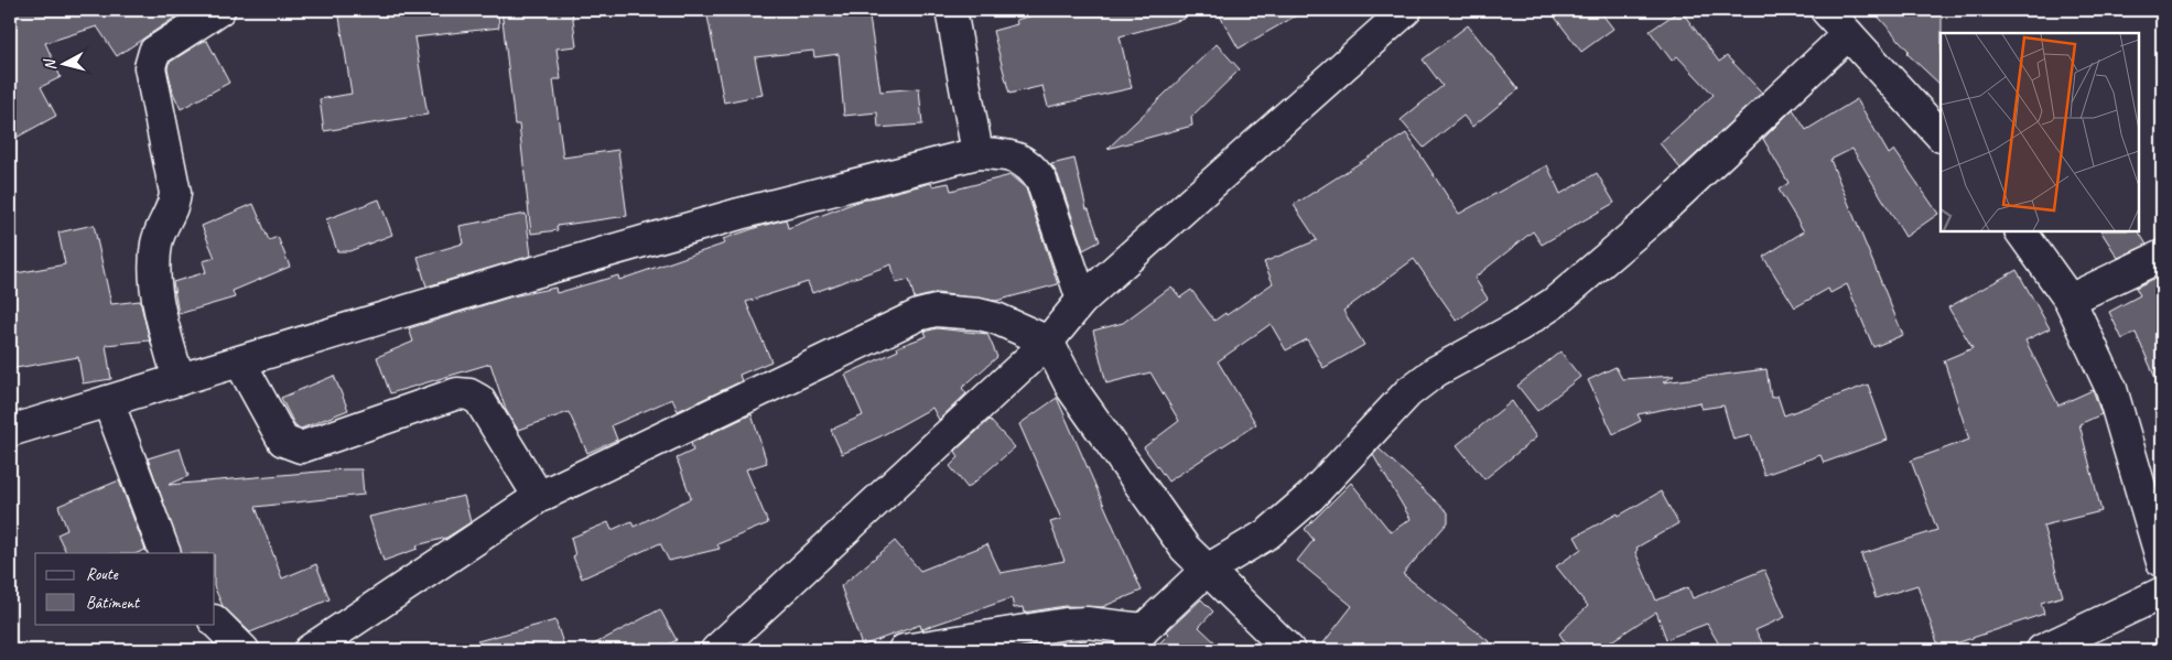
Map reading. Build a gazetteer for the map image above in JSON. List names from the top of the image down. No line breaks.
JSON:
{"legend":["Route","Bâtiment"],"north":"left"}
